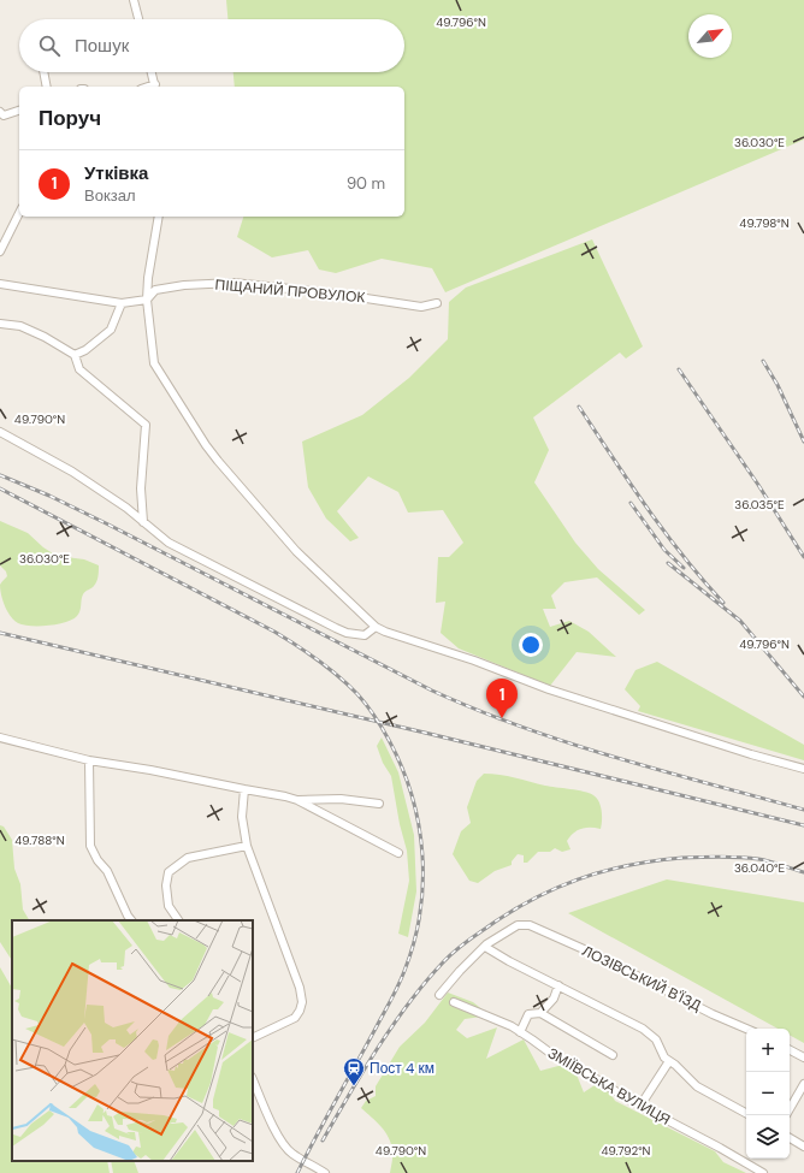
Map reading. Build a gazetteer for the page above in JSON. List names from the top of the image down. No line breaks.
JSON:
{"streets":{"street":["ПІЩАНИЙ ПРОВУЛОК","ЛОЗІВСЬКИЙ В'ЇЗД","ЗМІЇВСЬКА ВУЛИЦЯ"]},"places":{"station":["Пост 4 км"]},"north":"top right","page":{"search":"Пошук","heading":"Поруч","list":[{"mark":"1","name":"Уткiвка","note":"Вокзал","value":"90 m"}],"pins":"1","map_buttons":["+","−"]},"coordinates":["49.796°N","36.030°E","49.798°N","49.790°N","36.035°E","49.788°N","36.040°E","49.792°N"]}
